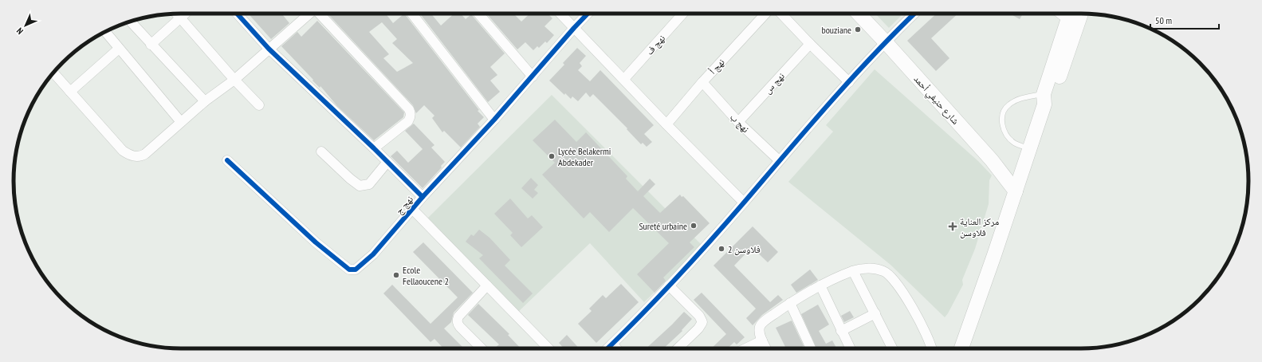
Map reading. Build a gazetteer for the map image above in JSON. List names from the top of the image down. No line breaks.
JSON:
{"streets":{"main road":["شارع حنيفي أحمد"],"street":["نهج ف","نهج أ","نهج س","نهج ب","نهج ج"]},"crossings":[["نهج أ","نهج ب"],["نهج س","نهج ب"]],"places":{"other":["bouziane","Lycée Belakermi Abdekader","Sureté urbaine","فلاوسن 2","Ecole Fellaoucene 2"],"health":["مركز العناية فلاوسن"]},"scale_bar":"50 m","north":"bottom left"}
